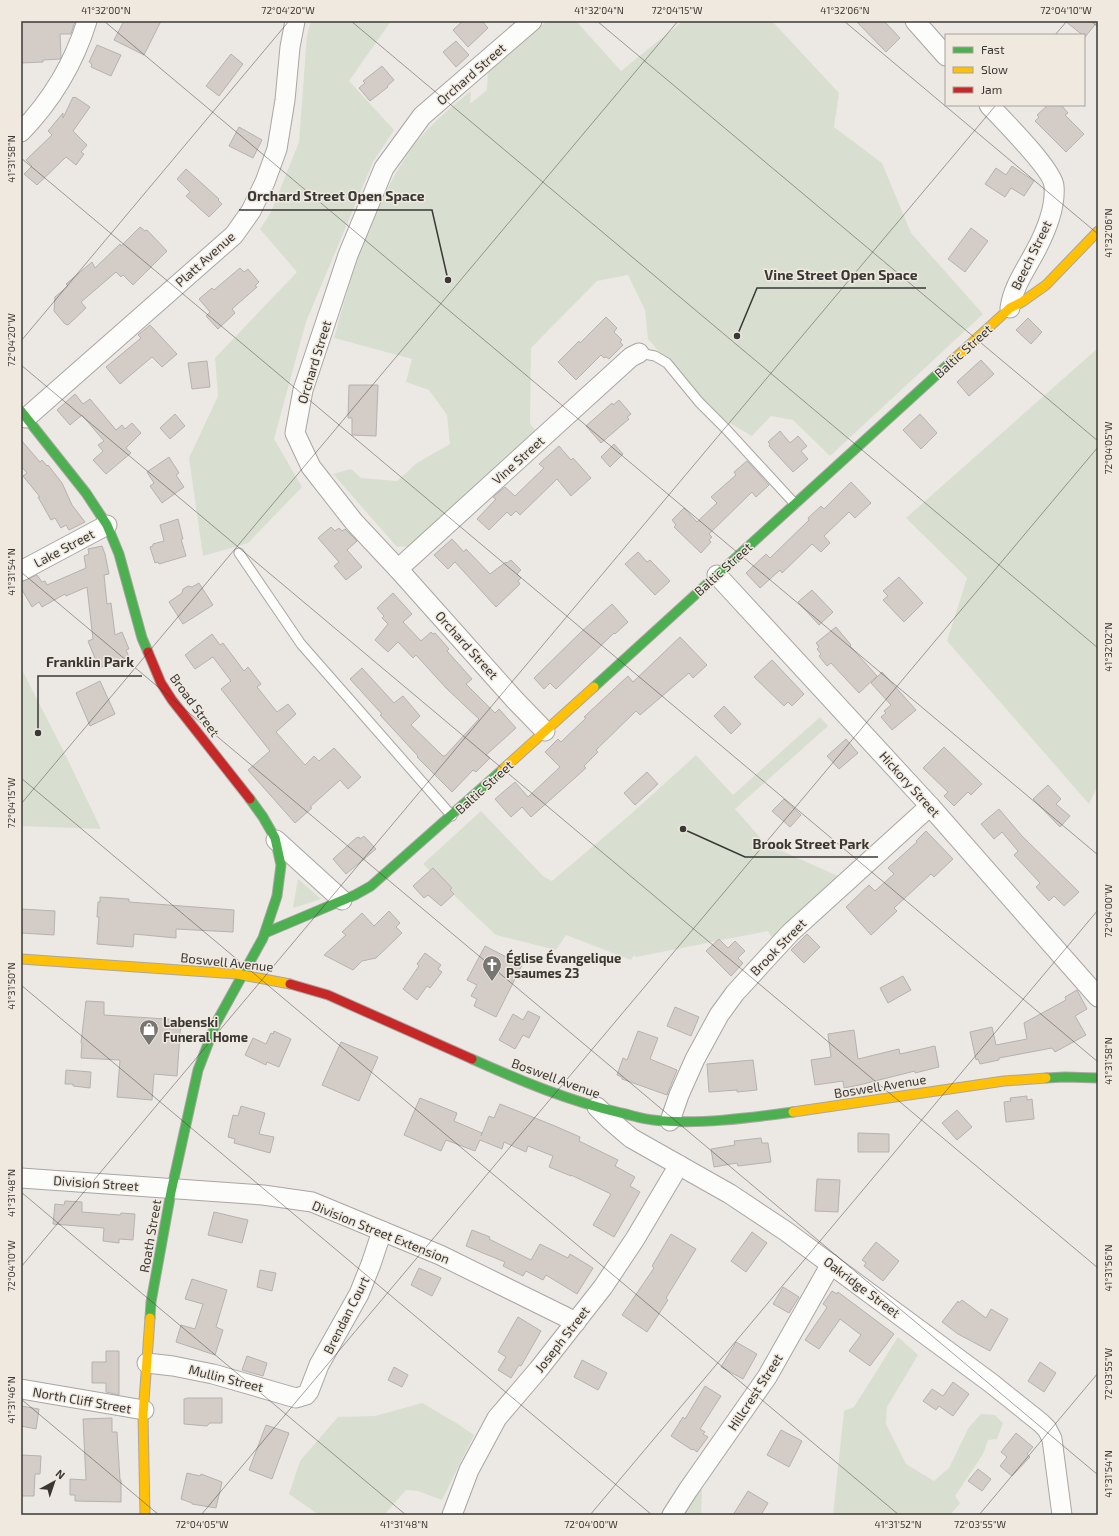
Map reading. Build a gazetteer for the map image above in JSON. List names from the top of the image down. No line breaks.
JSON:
{"streets":{"street":["Orchard Street","Beech Street","Platt Avenue","Baltic Street","Vine Street","Lake Street","Broad Street","Hickory Street","Brook Street","Boswell Avenue","Division Street","Division Street Extension","Roath Street","Oakridge Street","Brendan Court","Joseph Street","Mullin Street","Hillcrest Street","North Cliff Street"]},"crossings":[["Orchard Street","Baltic Street"],["Orchard Street","Vine Street"],["Beech Street","Baltic Street"],["Platt Avenue","Broad Street"],["Baltic Street","Broad Street"],["Baltic Street","Hickory Street"],["Lake Street","Broad Street"],["Broad Street","Boswell Avenue"],["Broad Street","Roath Street"],["Hickory Street","Brook Street"],["Brook Street","Boswell Avenue"],["Boswell Avenue","Roath Street"],["Boswell Avenue","Oakridge Street"],["Division Street","Division Street Extension"],["Division Street","Roath Street"],["Division Street Extension","Roath Street"],["Division Street Extension","Brendan Court"],["Division Street Extension","Joseph Street"],["Roath Street","Mullin Street"],["Roath Street","North Cliff Street"],["Oakridge Street","Joseph Street"],["Oakridge Street","Hillcrest Street"],["Brendan Court","Mullin Street"]],"places":{"other":["Orchard Street Open Space","Vine Street Open Space","Franklin Park","Brook Street Park"],"church":["Église Évangelique Psaumes 23"],"shop":["Labenski Funeral Home"]},"legend":["Fast","Slow","Jam"],"north":"top right","coordinates":["41°32'00\"N","72°04'20\"W","41°32'04\"N","72°04'15\"W","41°32'06\"N","72°04'10\"W","41°31'58\"N","72°04'05\"W","41°31'54\"N","41°32'02\"N","72°04'00\"W","41°31'50\"N","41°31'48\"N","41°31'56\"N","72°03'55\"W","41°31'46\"N","41°31'52\"N"]}
